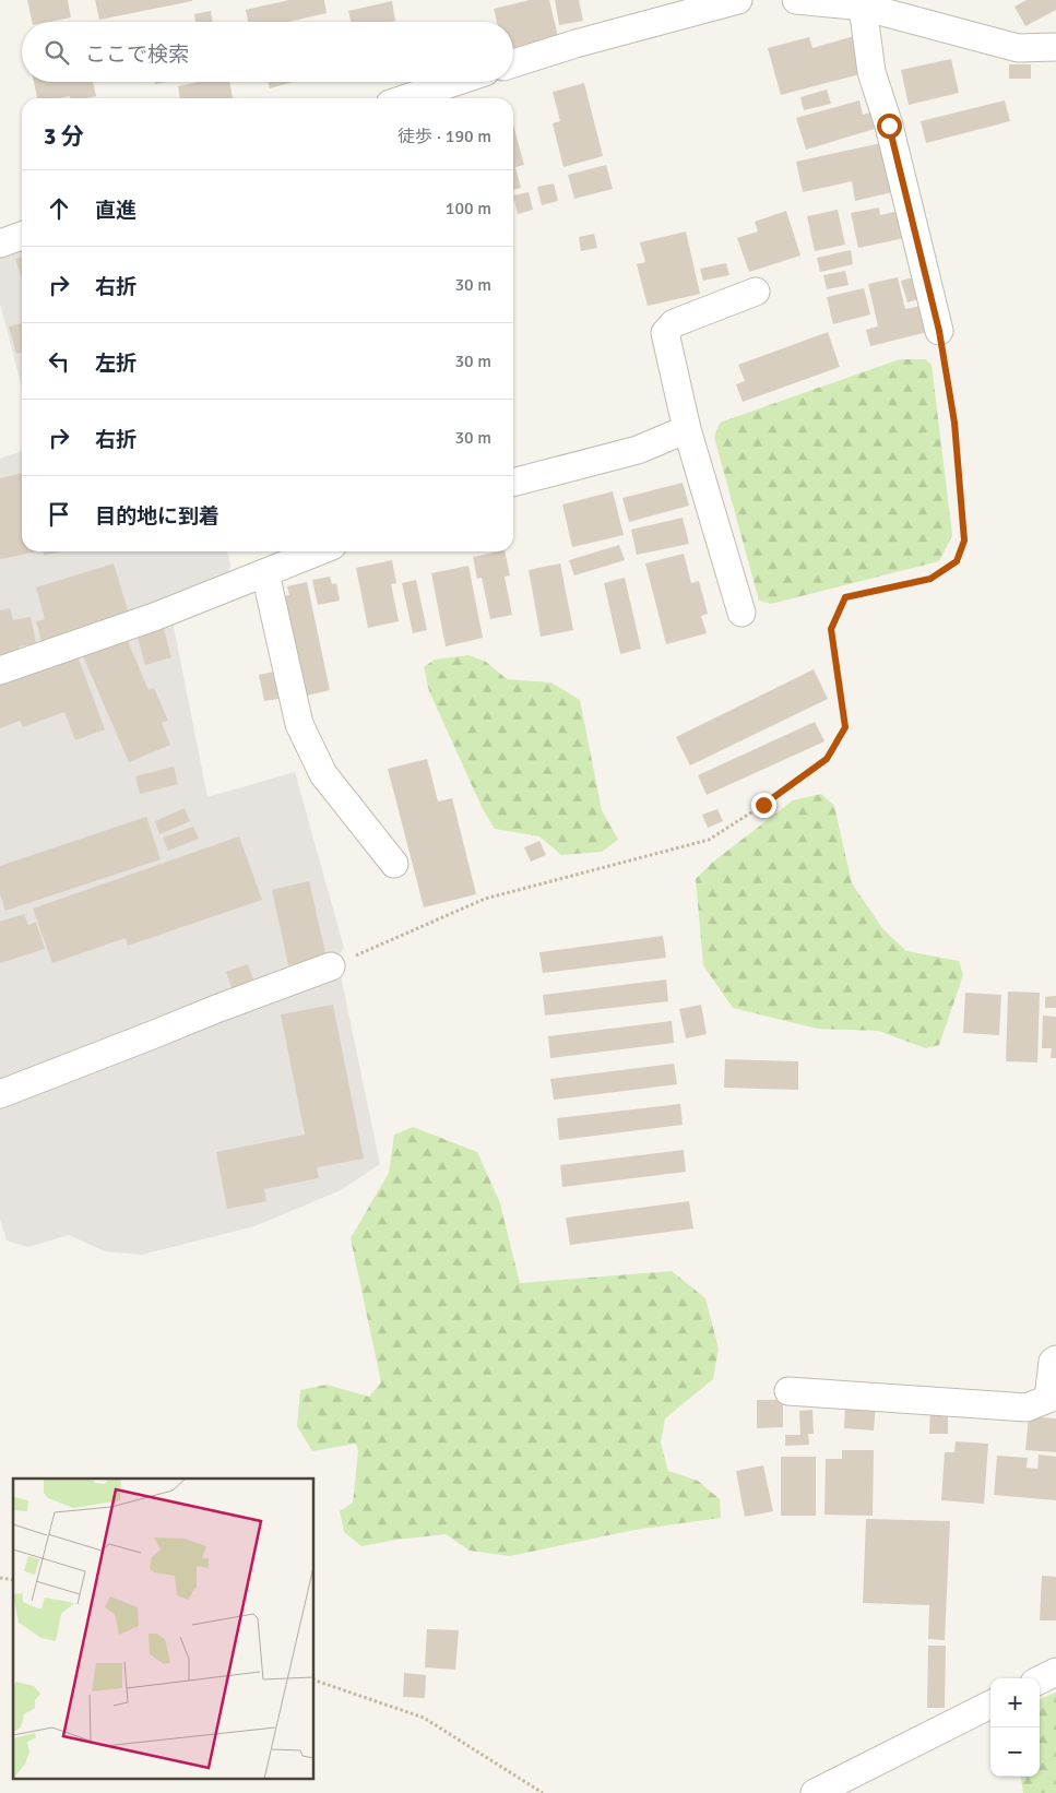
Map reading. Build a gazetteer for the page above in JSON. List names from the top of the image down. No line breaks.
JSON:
{"page":{"search":"ここで検索","heading":["3 分","徒歩 · 190 m"],"list":[["直進","100 m"],["右折","30 m"],["左折","30 m"],["右折","30 m"],"目的地に到着"],"map_buttons":["+","−"]}}
